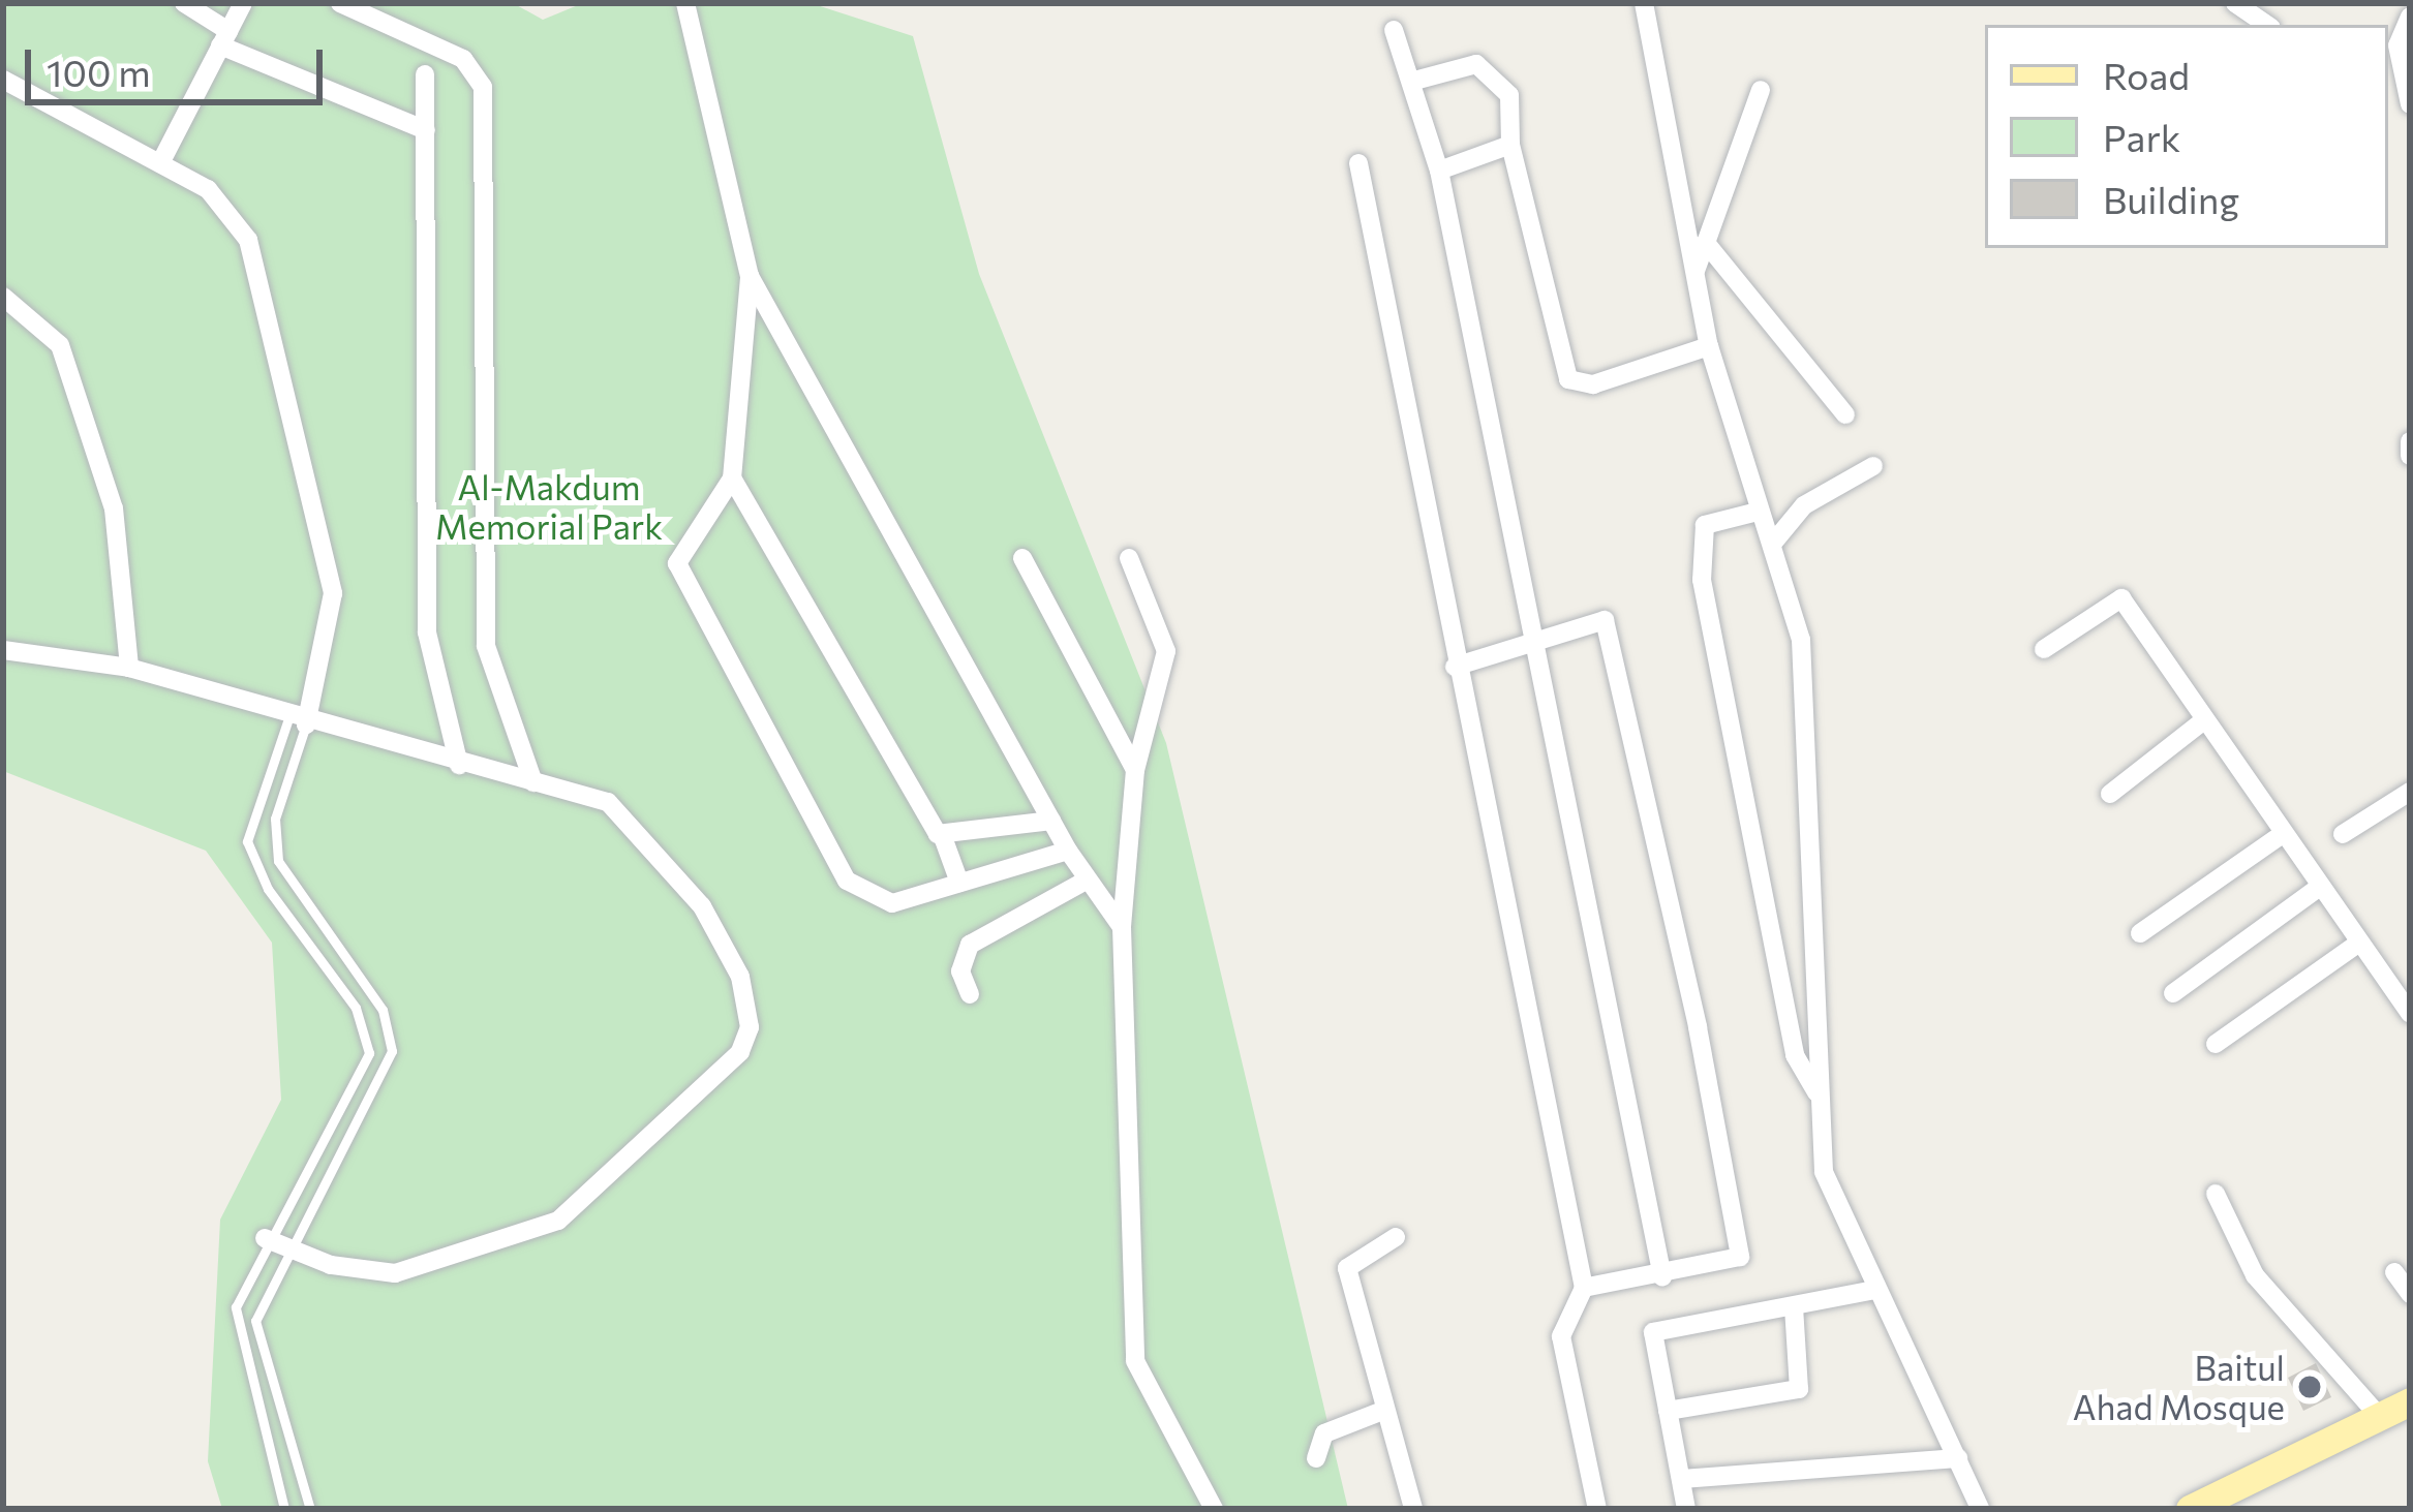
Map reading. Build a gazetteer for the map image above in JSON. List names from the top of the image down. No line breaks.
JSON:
{"parks":["Al-Makdum Memorial Park"],"places":["Baitul Ahad Mosque"],"legend":["Road","Park","Building"],"scale_bar":"100 m"}
